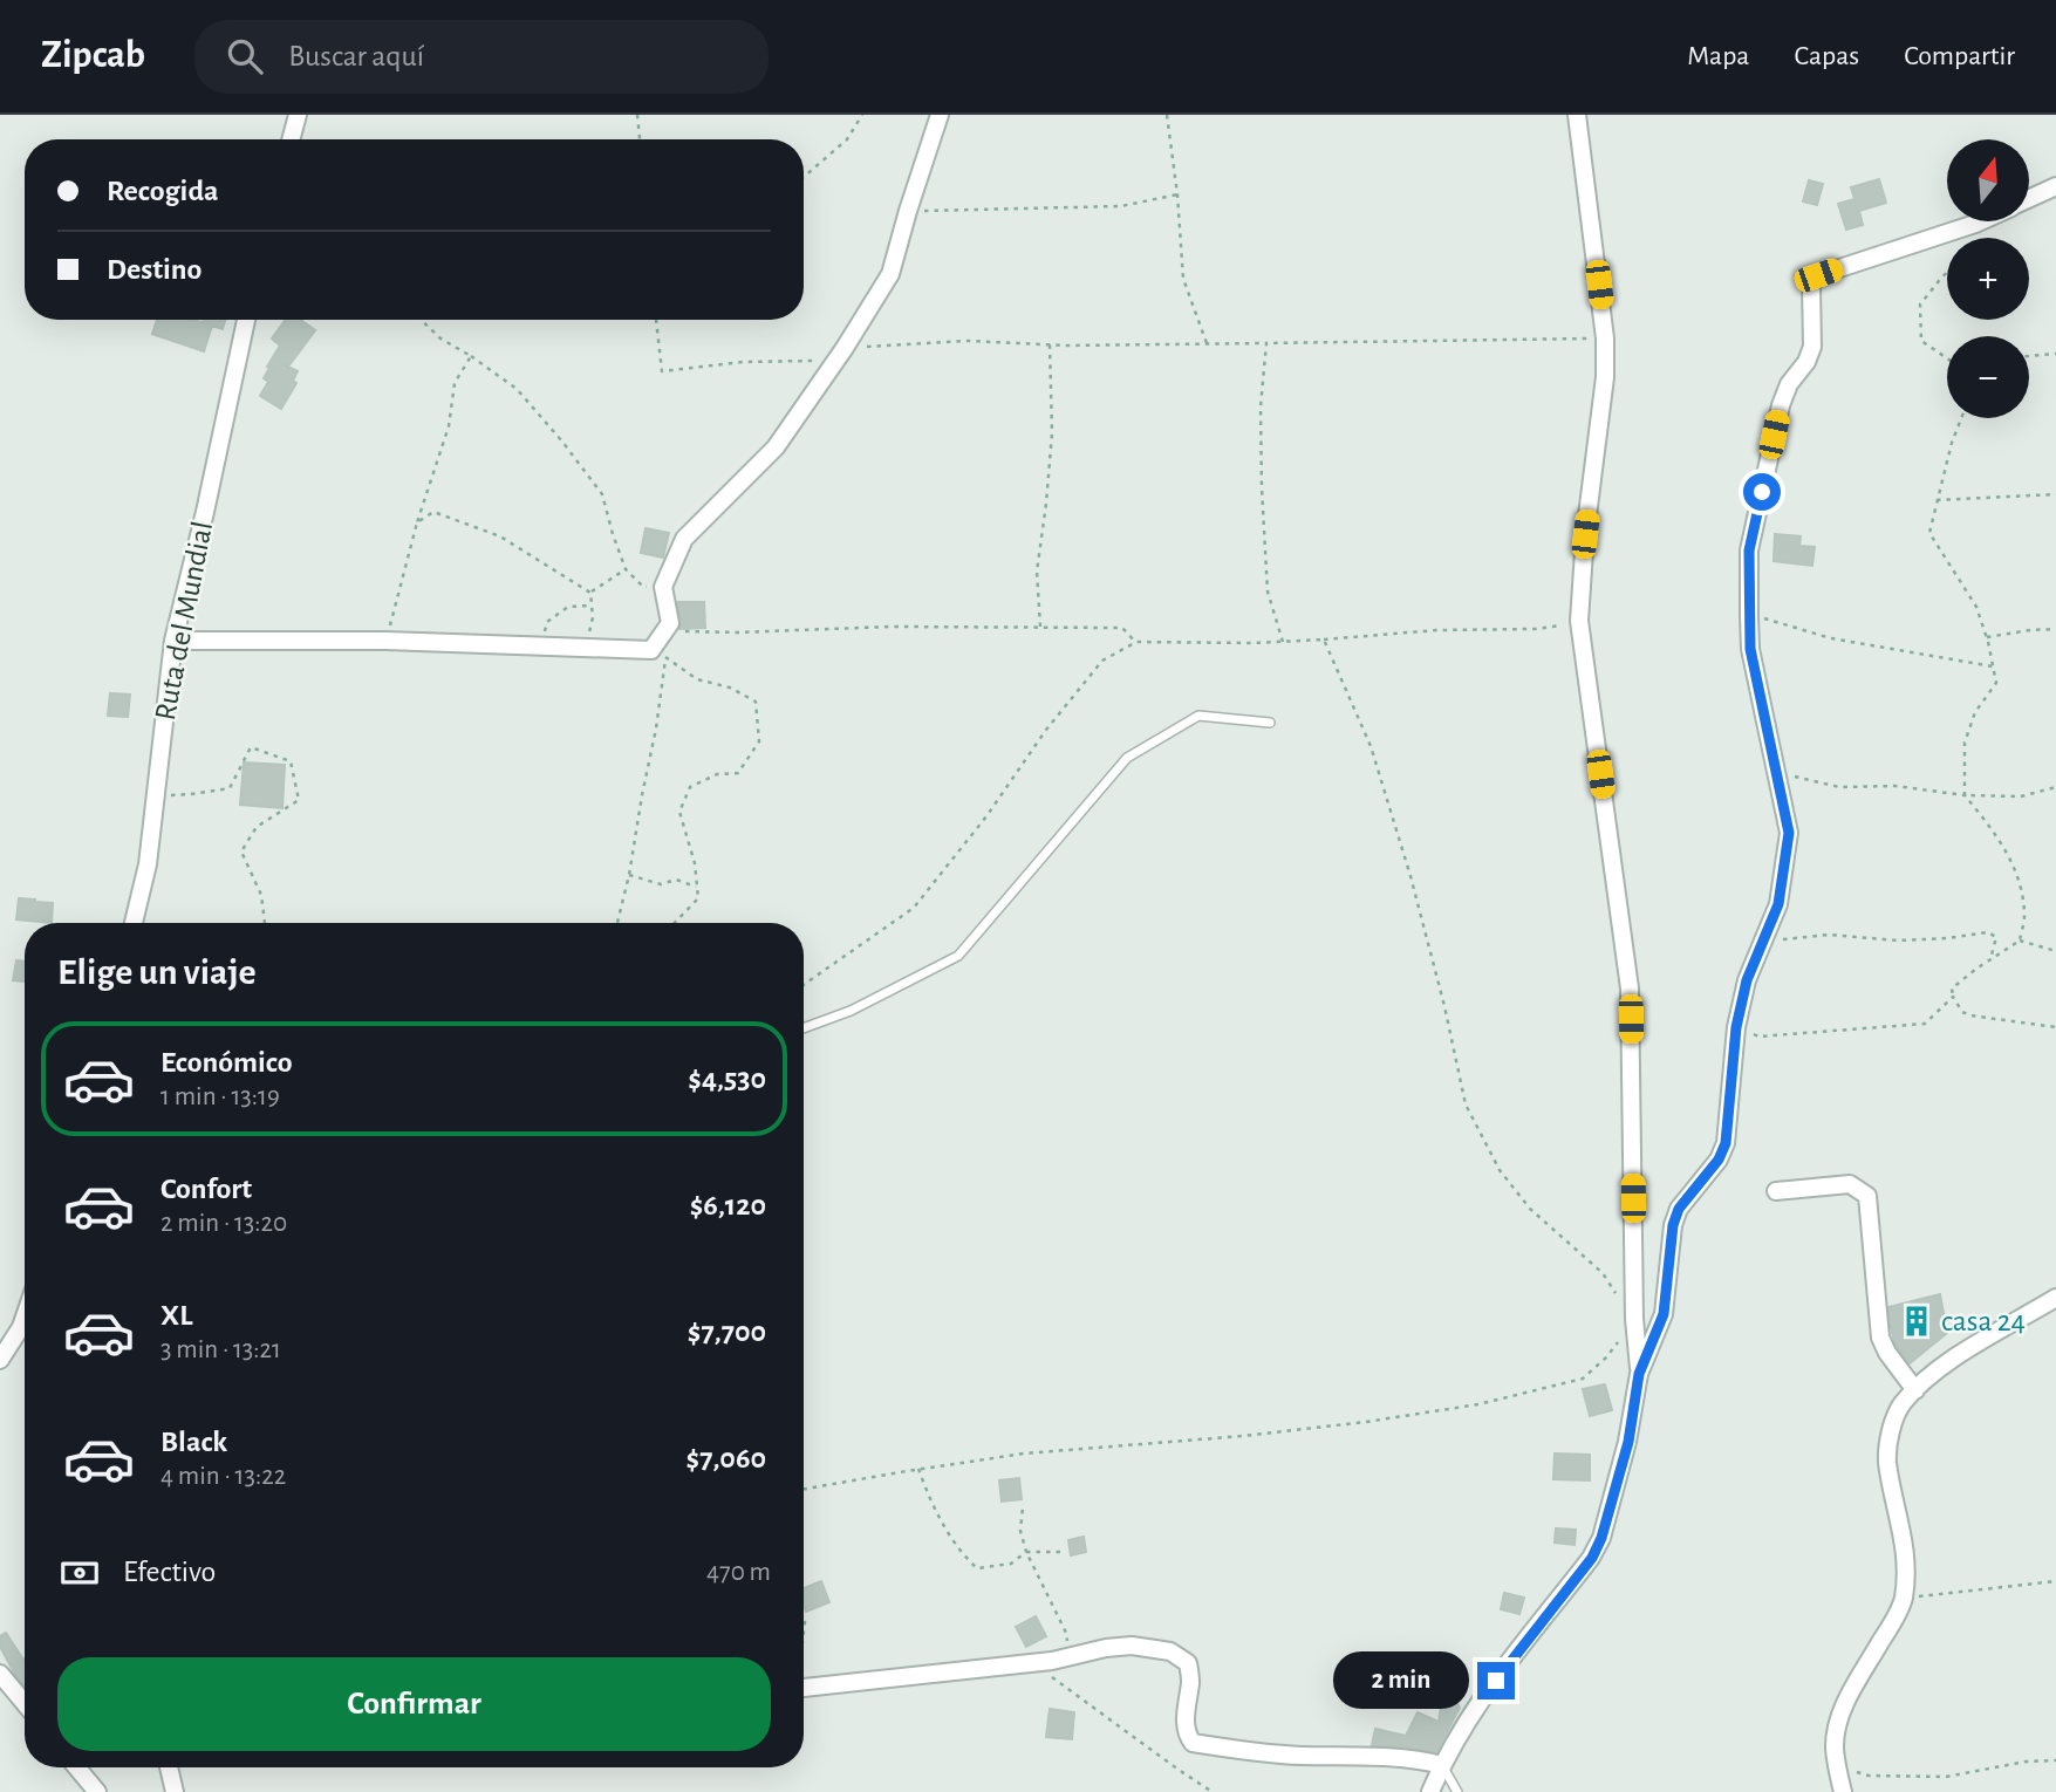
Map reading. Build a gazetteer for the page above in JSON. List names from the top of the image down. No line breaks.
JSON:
{"streets":{"street":["Ruta del Mundial"]},"places":{"building":["casa 24"]},"north":"top","page":{"header":"Zipcab","search":"Buscar aquí","nav":["Mapa","Capas","Compartir"],"map_buttons":["+","−"],"banner":["Recogida","Destino"],"heading":"Elige un viaje","list":[{"name":"Económico","note":"1 min · 13:19","value":"$4,530"},{"name":"Confort","note":"2 min · 13:20","value":"$6,120"},{"name":"XL","note":"3 min · 13:21","value":"$7,700"},{"name":"Black","note":"4 min · 13:22","value":"$7,060"}],"pay":["Efectivo","470 m"],"buttons":"Confirmar","bubble":"2 min"}}
